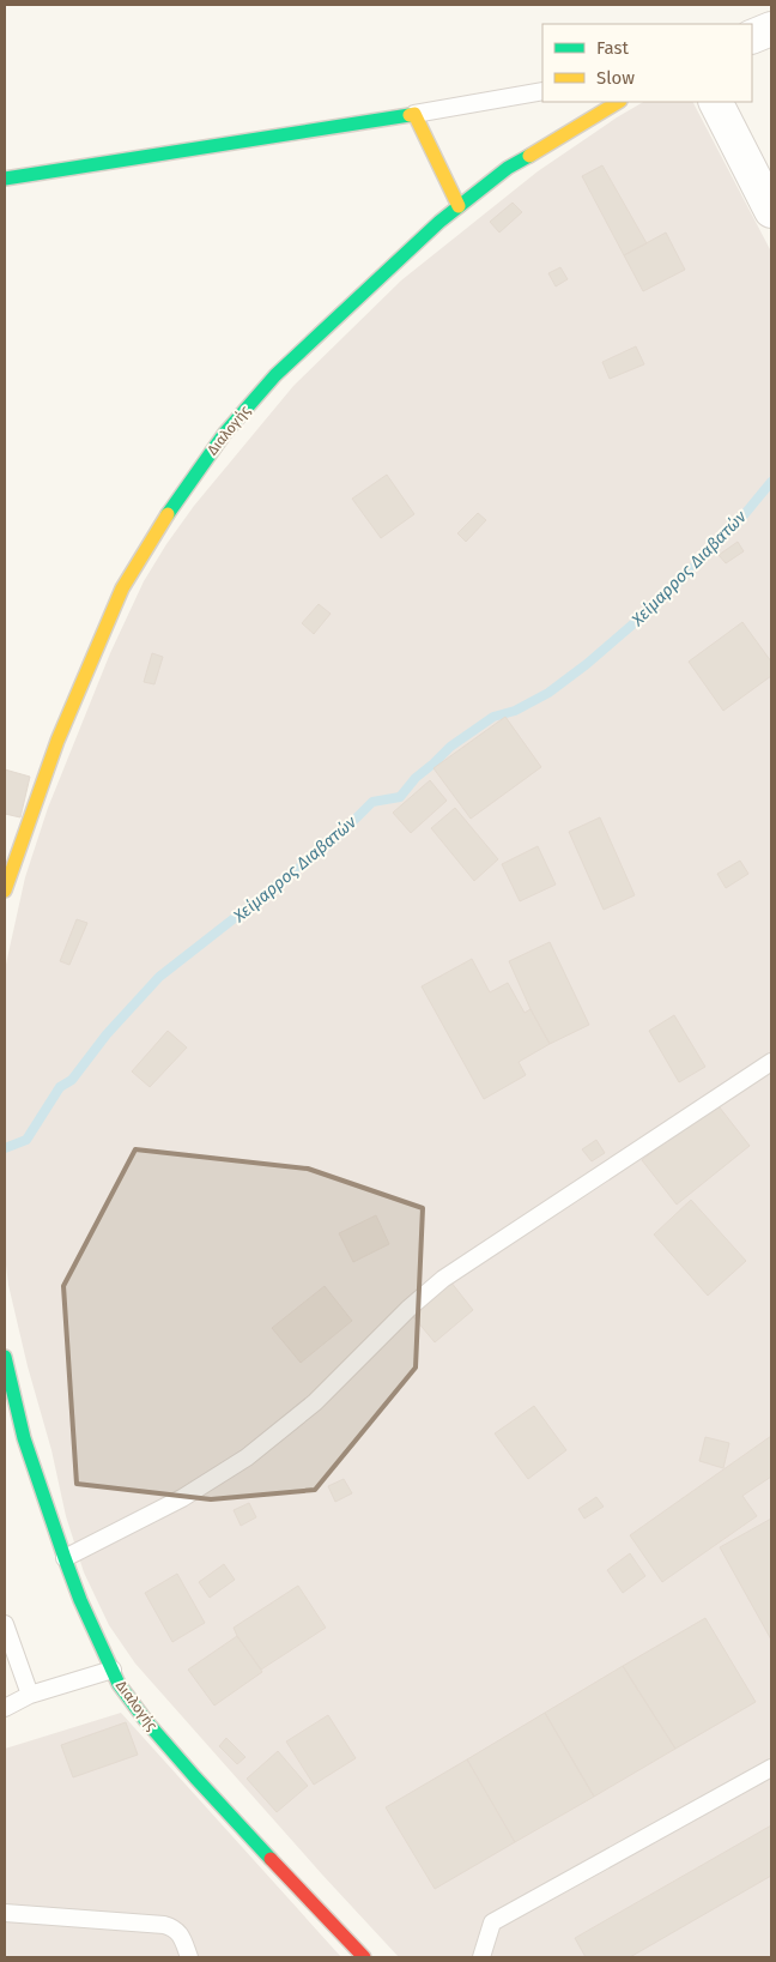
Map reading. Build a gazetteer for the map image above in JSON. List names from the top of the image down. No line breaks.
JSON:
{"streets":{"street":["Διαλογής"]},"water":["Χείμαρρος Διαβατών"],"legend":["Fast","Slow"]}
